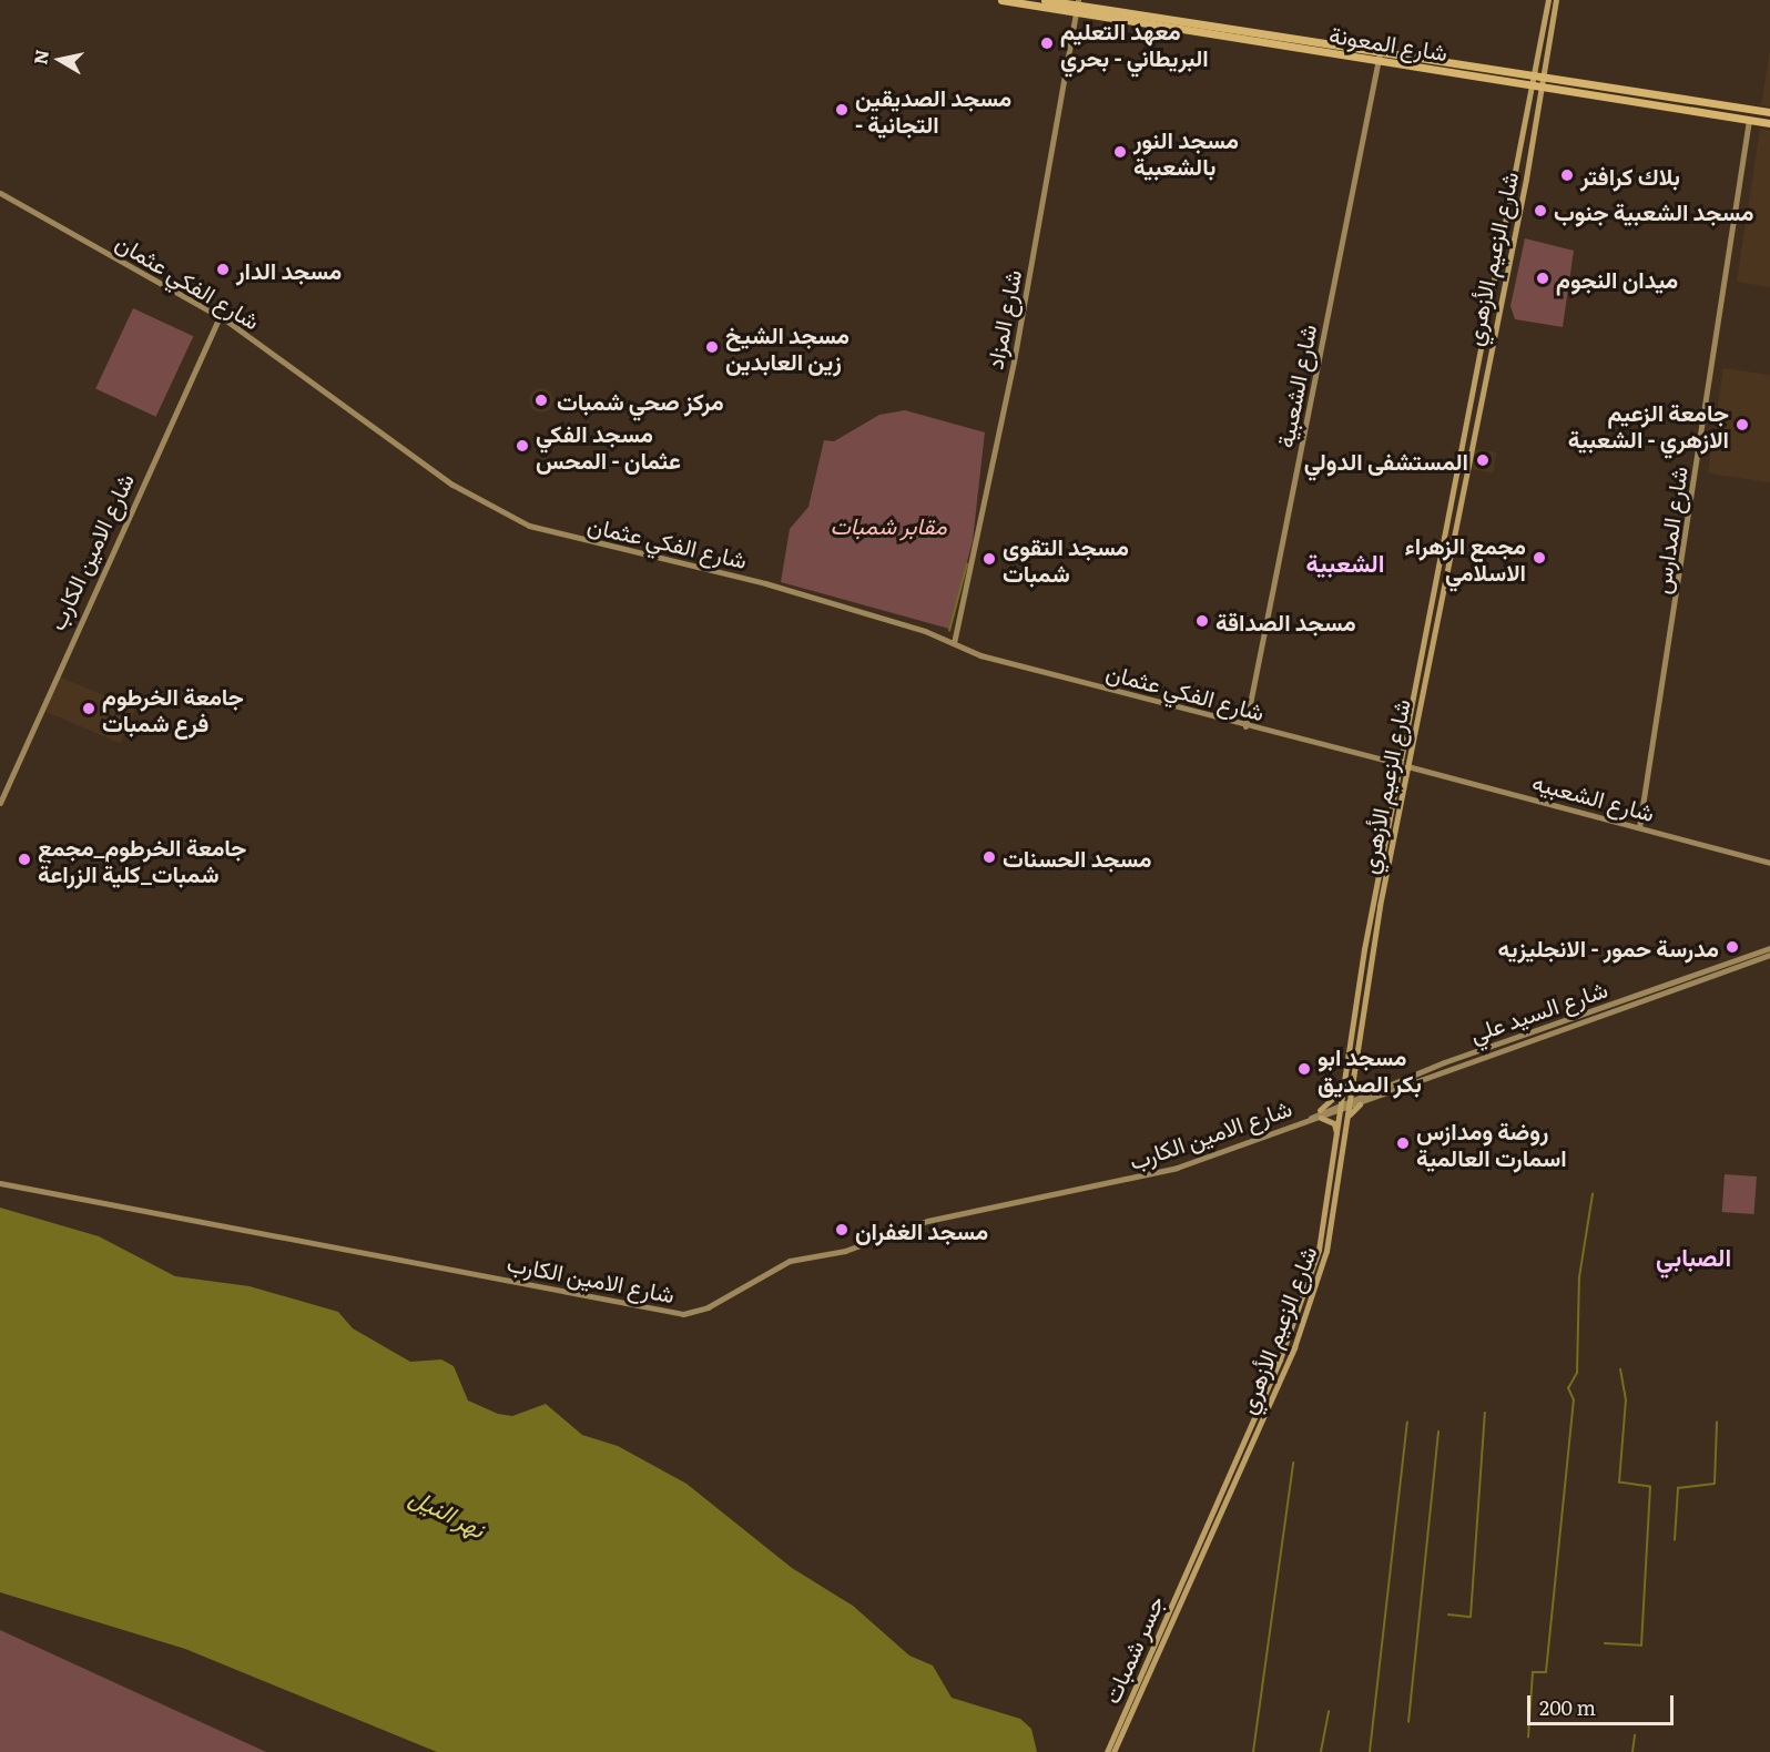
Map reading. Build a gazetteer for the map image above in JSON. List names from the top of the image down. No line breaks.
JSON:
{"streets":{"highway":["شارع المعونة"],"main road":["شارع الزعيم الأزهري","جسر شمبات"],"street":["شارع الفكي عثمان","شارع المزاد","شارع الشعبية","شارع المدارس","شارع الامين الكارب","شارع الشعبيه","شارع السيد علي"]},"crossings":[["شارع المعونة","شارع الزعيم الأزهري"],["شارع المعونة","شارع المزاد"],["شارع المعونة","شارع الشعبية"],["شارع المعونة","شارع المدارس"],["شارع الزعيم الأزهري","شارع الفكي عثمان"],["شارع الزعيم الأزهري","شارع الامين الكارب"],["شارع الزعيم الأزهري","شارع الشعبيه"],["شارع الزعيم الأزهري","شارع السيد علي"],["شارع الزعيم الأزهري","جسر شمبات"],["شارع الفكي عثمان","شارع المزاد"],["شارع الفكي عثمان","شارع الشعبية"],["شارع الفكي عثمان","شارع الامين الكارب"],["شارع الفكي عثمان","شارع الشعبيه"],["شارع المدارس","شارع الشعبيه"],["شارع الامين الكارب","شارع السيد علي"]],"districts":["الشعبية","الصبابي"],"water":["نهر النيل"],"parks":["مقابر شمبات"],"places":["معهد التعليم البريطاني - بحري","مسجد الصديقين - التجانية","مسجد النور بالشعبية","بلاك كرافتر","مسجد الشعبية جنوب","مسجد الدار","ميدان النجوم","مسجد الشيخ زين العابدين","مركز صحي شمبات","جامعة الزعيم الازهري - الشعبية","مسجد الفكي عثمان - المحس","المستشفى الدولي","مجمع الزهراء الاسلامي","مسجد التقوى شمبات","مسجد الصداقة","جامعة الخرطوم فرع شمبات","مسجد الحسنات","جامعة الخرطوم_مجمع شمبات_كلية الزراعة","مدرسة حمور - الانجليزيه","مسجد ابو بكر الصديق","روضة ومدازس اسمارت العالمية","مسجد الغفران"],"scale_bar":"200 m","north":"left"}
